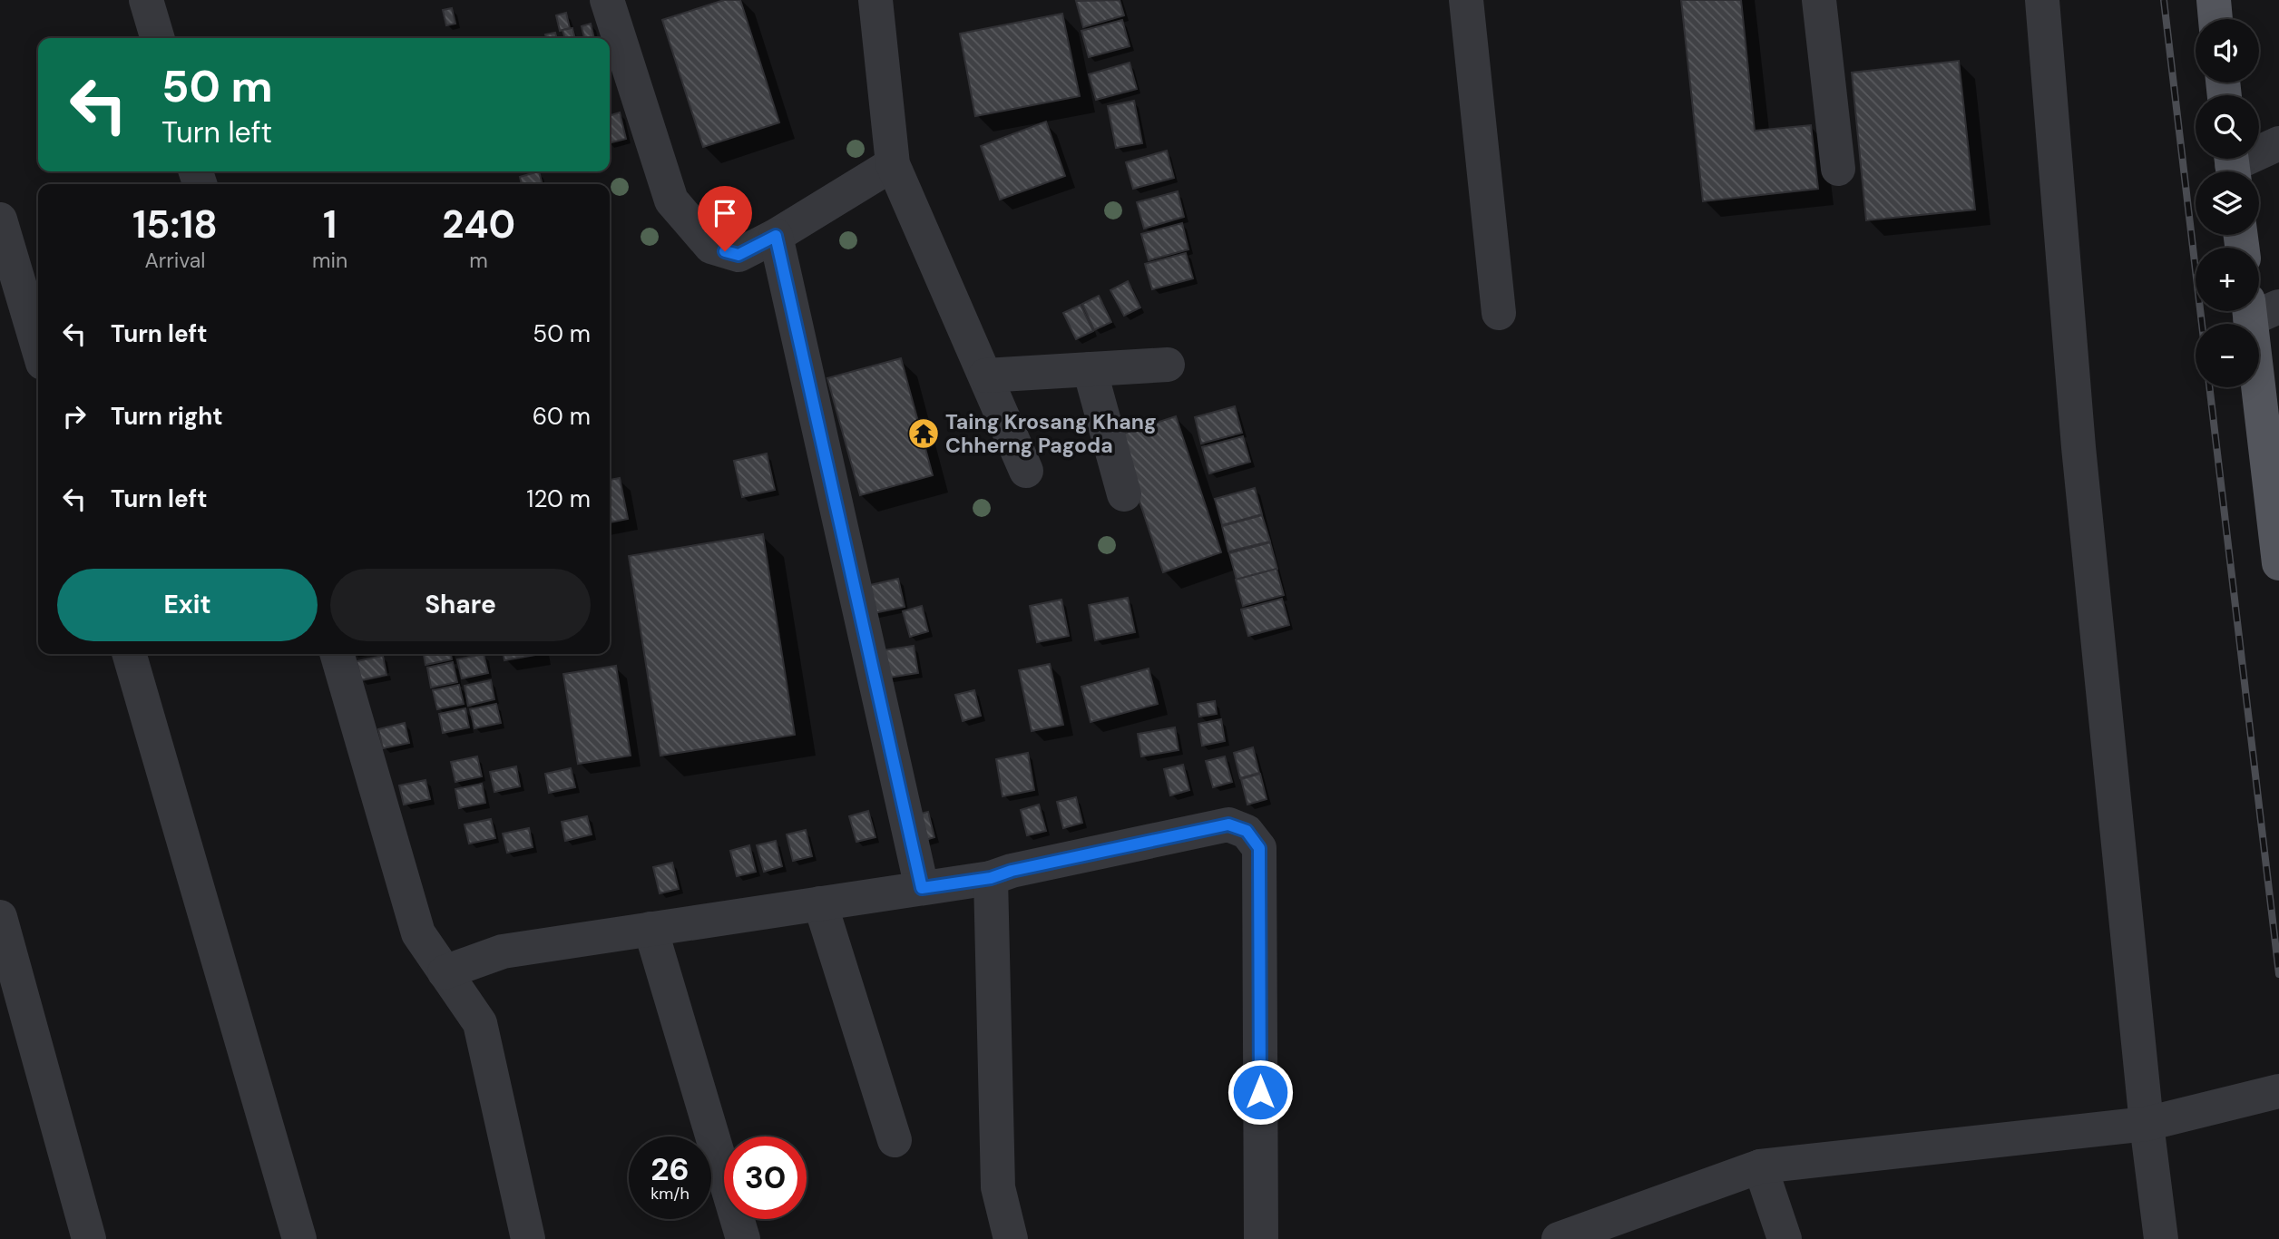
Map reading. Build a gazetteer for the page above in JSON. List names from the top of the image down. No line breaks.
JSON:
{"places":{"temple":["Taing Krosang Khang Chherng Pagoda"]},"page":{"map_buttons":["+","−"],"turn":["50 m","Turn left"],"eta":["15:18","Arrival","1","min","240","m"],"list":[{"name":"Turn left","value":"50 m"},{"name":"Turn right","value":"60 m"},{"name":"Turn left","value":"120 m"}],"buttons":["Exit","Share"],"speed":"26 km/h","limit":"30"}}
